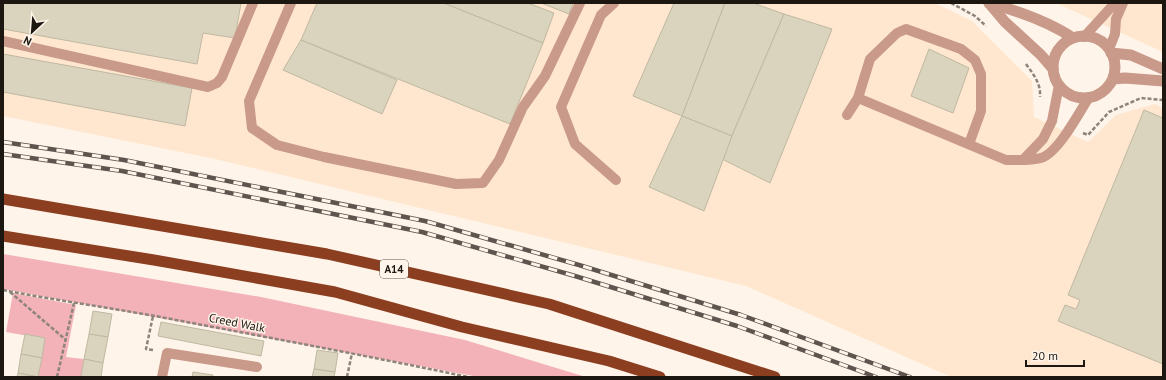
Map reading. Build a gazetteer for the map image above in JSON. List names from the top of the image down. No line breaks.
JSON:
{"streets":{"highway":["A14"],"path":["Creed Walk"]},"scale_bar":"20 m","north":"bottom left"}
